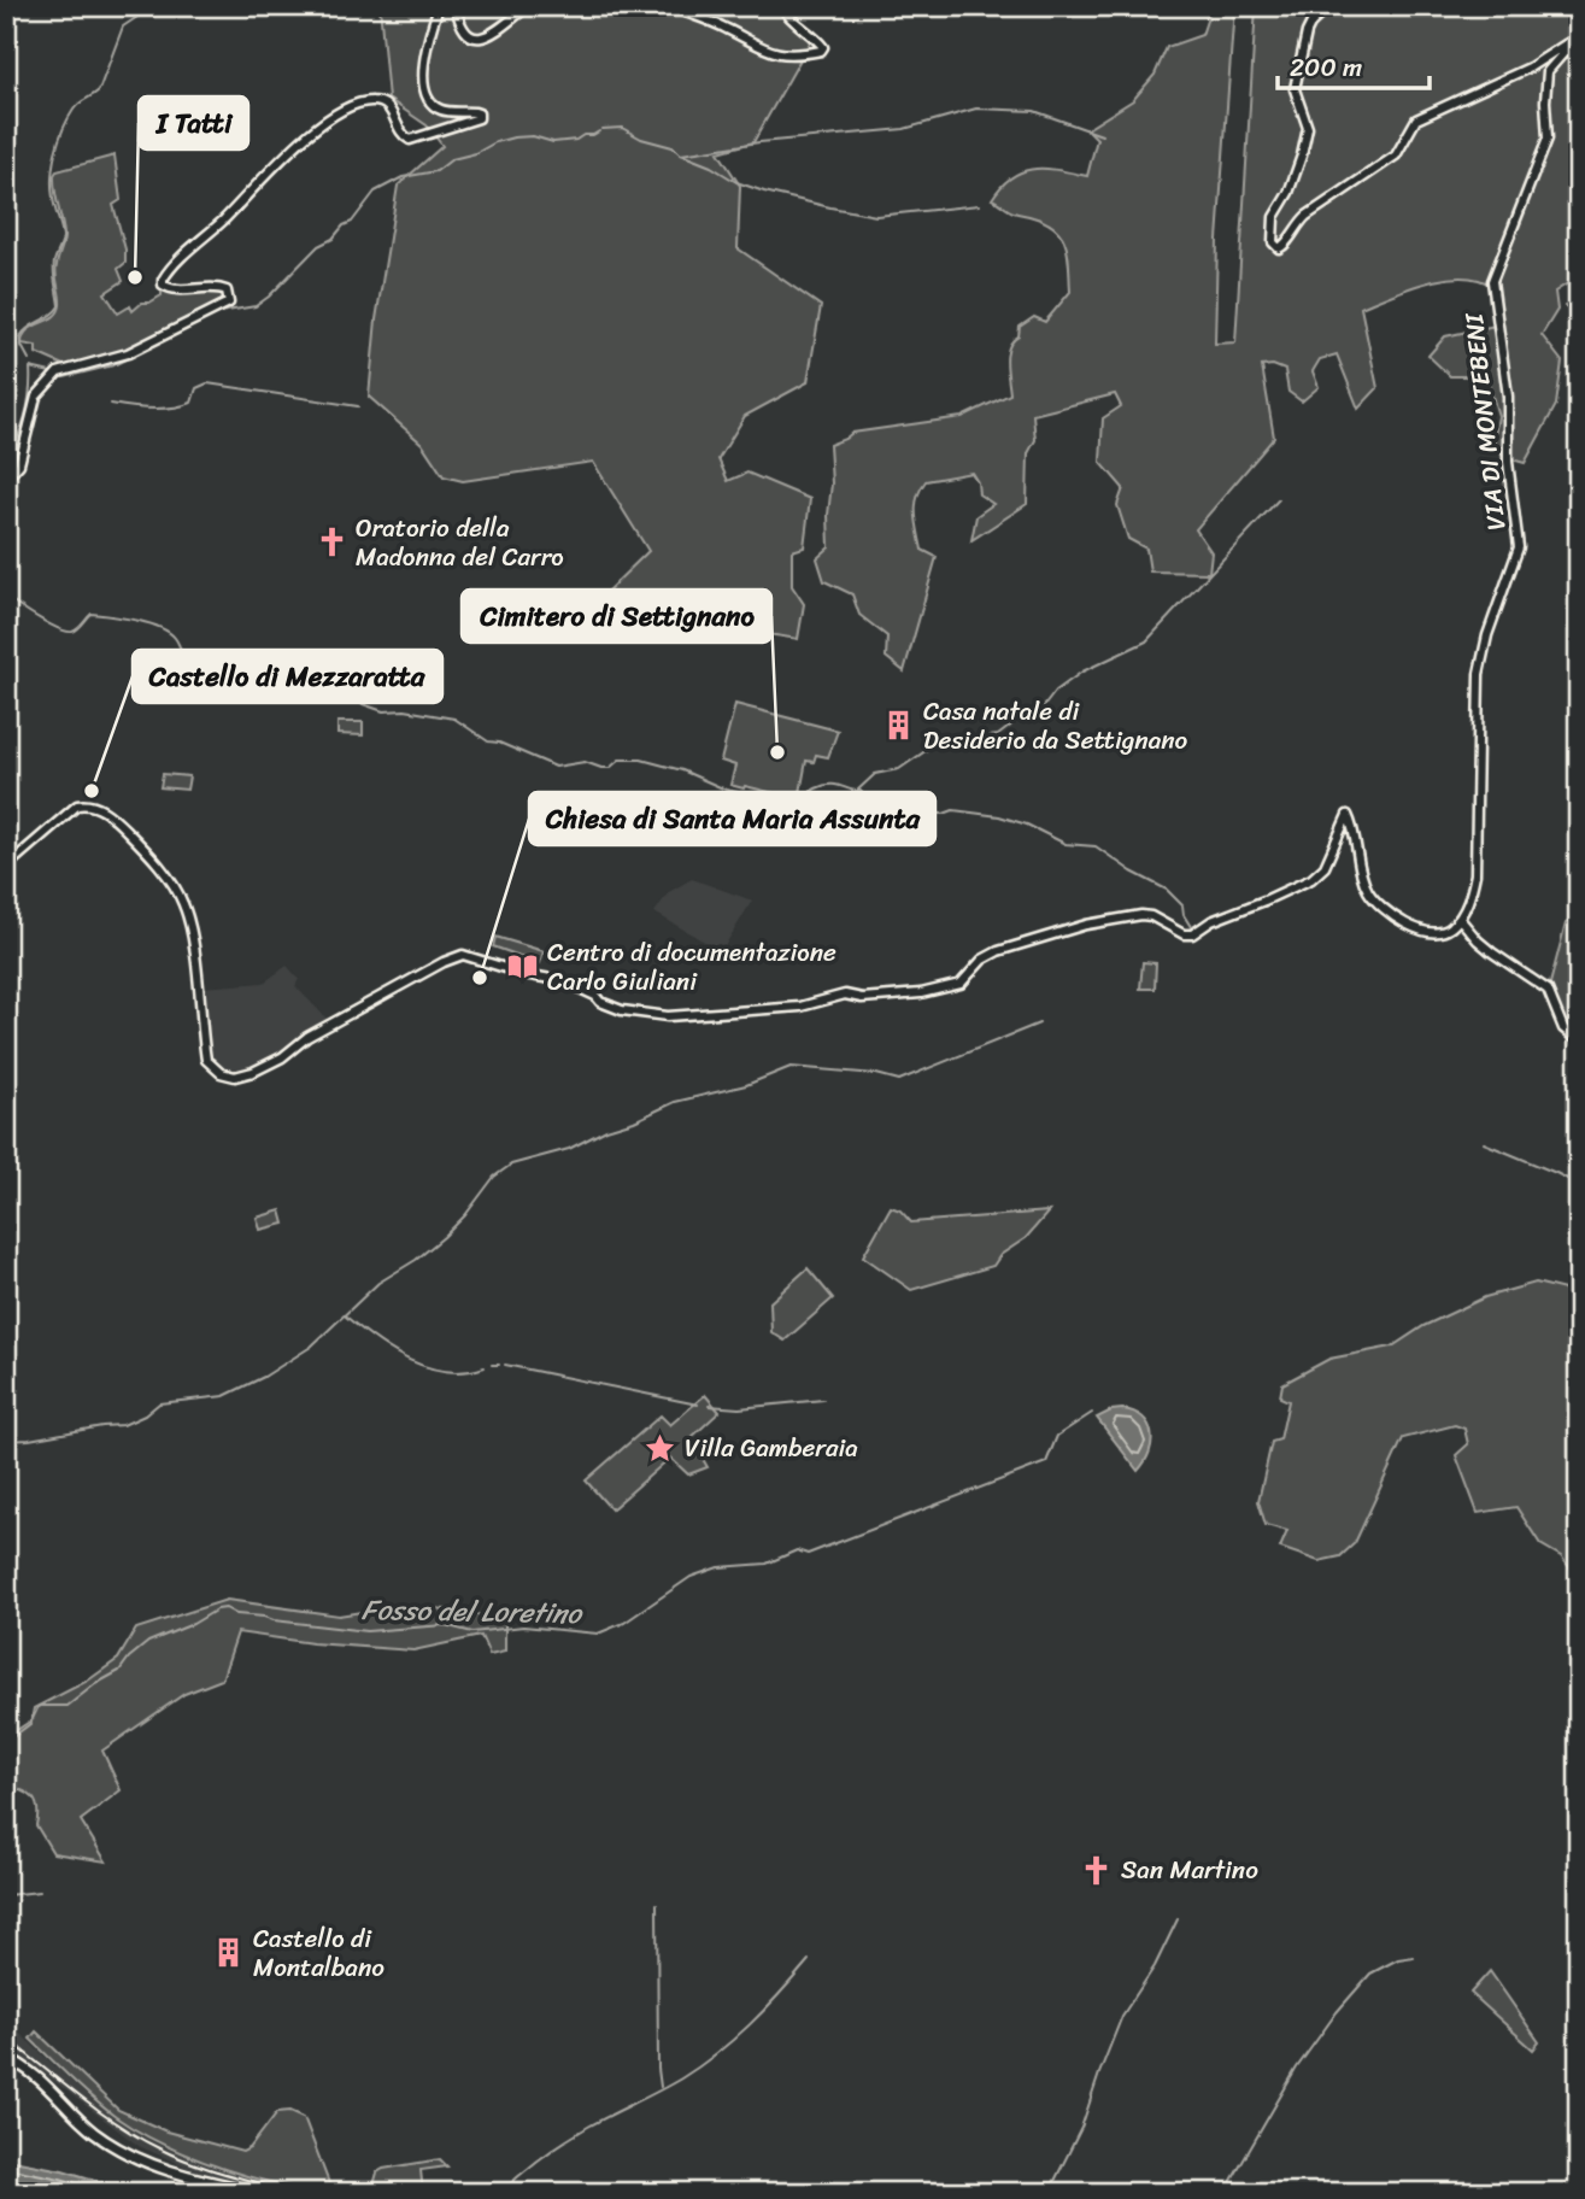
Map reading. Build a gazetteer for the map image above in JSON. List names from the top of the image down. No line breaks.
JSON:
{"streets":{"street":["VIA DI MONTEBENI"]},"water":["Fosso del Loretino"],"places":{"other":["I Tatti","Cimitero di Settignano","Castello di Mezzaratta","Chiesa di Santa Maria Assunta"],"church":["Oratorio della Madonna del Carro","San Martino"],"building":["Casa natale di Desiderio da Settignano","Castello di Montalbano"],"library":["Centro di documentazione Carlo Giuliani"],"place":["Villa Gamberaia"]},"scale_bar":"200 m"}
